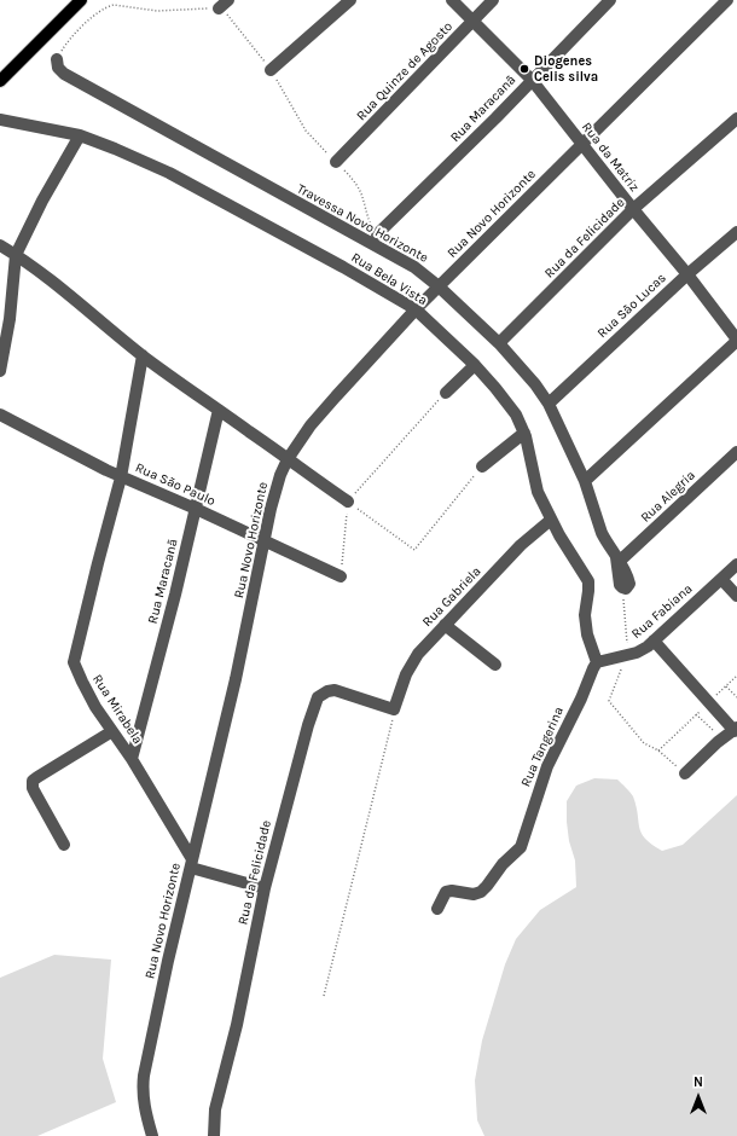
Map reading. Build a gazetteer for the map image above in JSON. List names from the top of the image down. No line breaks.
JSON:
{"streets":{"street":["Rua Quinze de Agosto","Rua Maracanã","Rua da Matriz","Rua Novo Horizonte","Travessa Novo Horizonte","Rua da Felicidade","Rua Bela Vista","Rua São Lucas","Rua São Paulo","Rua Alegria","Rua Gabriela","Rua Fabiana","Rua Mirabela","Rua Tangerina"]},"crossings":[["Rua Quinze de Agosto","Rua da Matriz"],["Rua Maracanã","Rua da Matriz"],["Rua Maracanã","Rua São Paulo"],["Rua Maracanã","Rua Mirabela"],["Rua da Matriz","Rua Novo Horizonte"],["Rua da Matriz","Rua da Felicidade"],["Rua da Matriz","Rua São Lucas"],["Rua Novo Horizonte","Travessa Novo Horizonte"],["Rua Novo Horizonte","Rua Bela Vista"],["Rua Novo Horizonte","Rua São Paulo"],["Rua Novo Horizonte","Rua Mirabela"],["Travessa Novo Horizonte","Rua da Felicidade"],["Travessa Novo Horizonte","Rua São Lucas"],["Travessa Novo Horizonte","Rua Alegria"],["Rua da Felicidade","Rua Gabriela"],["Rua Bela Vista","Rua Gabriela"],["Rua Bela Vista","Rua Fabiana"],["Rua Bela Vista","Rua Tangerina"],["Rua São Paulo","Rua Mirabela"],["Rua Fabiana","Rua Tangerina"]],"places":["Diogenes Celis silva"],"north":"top"}
